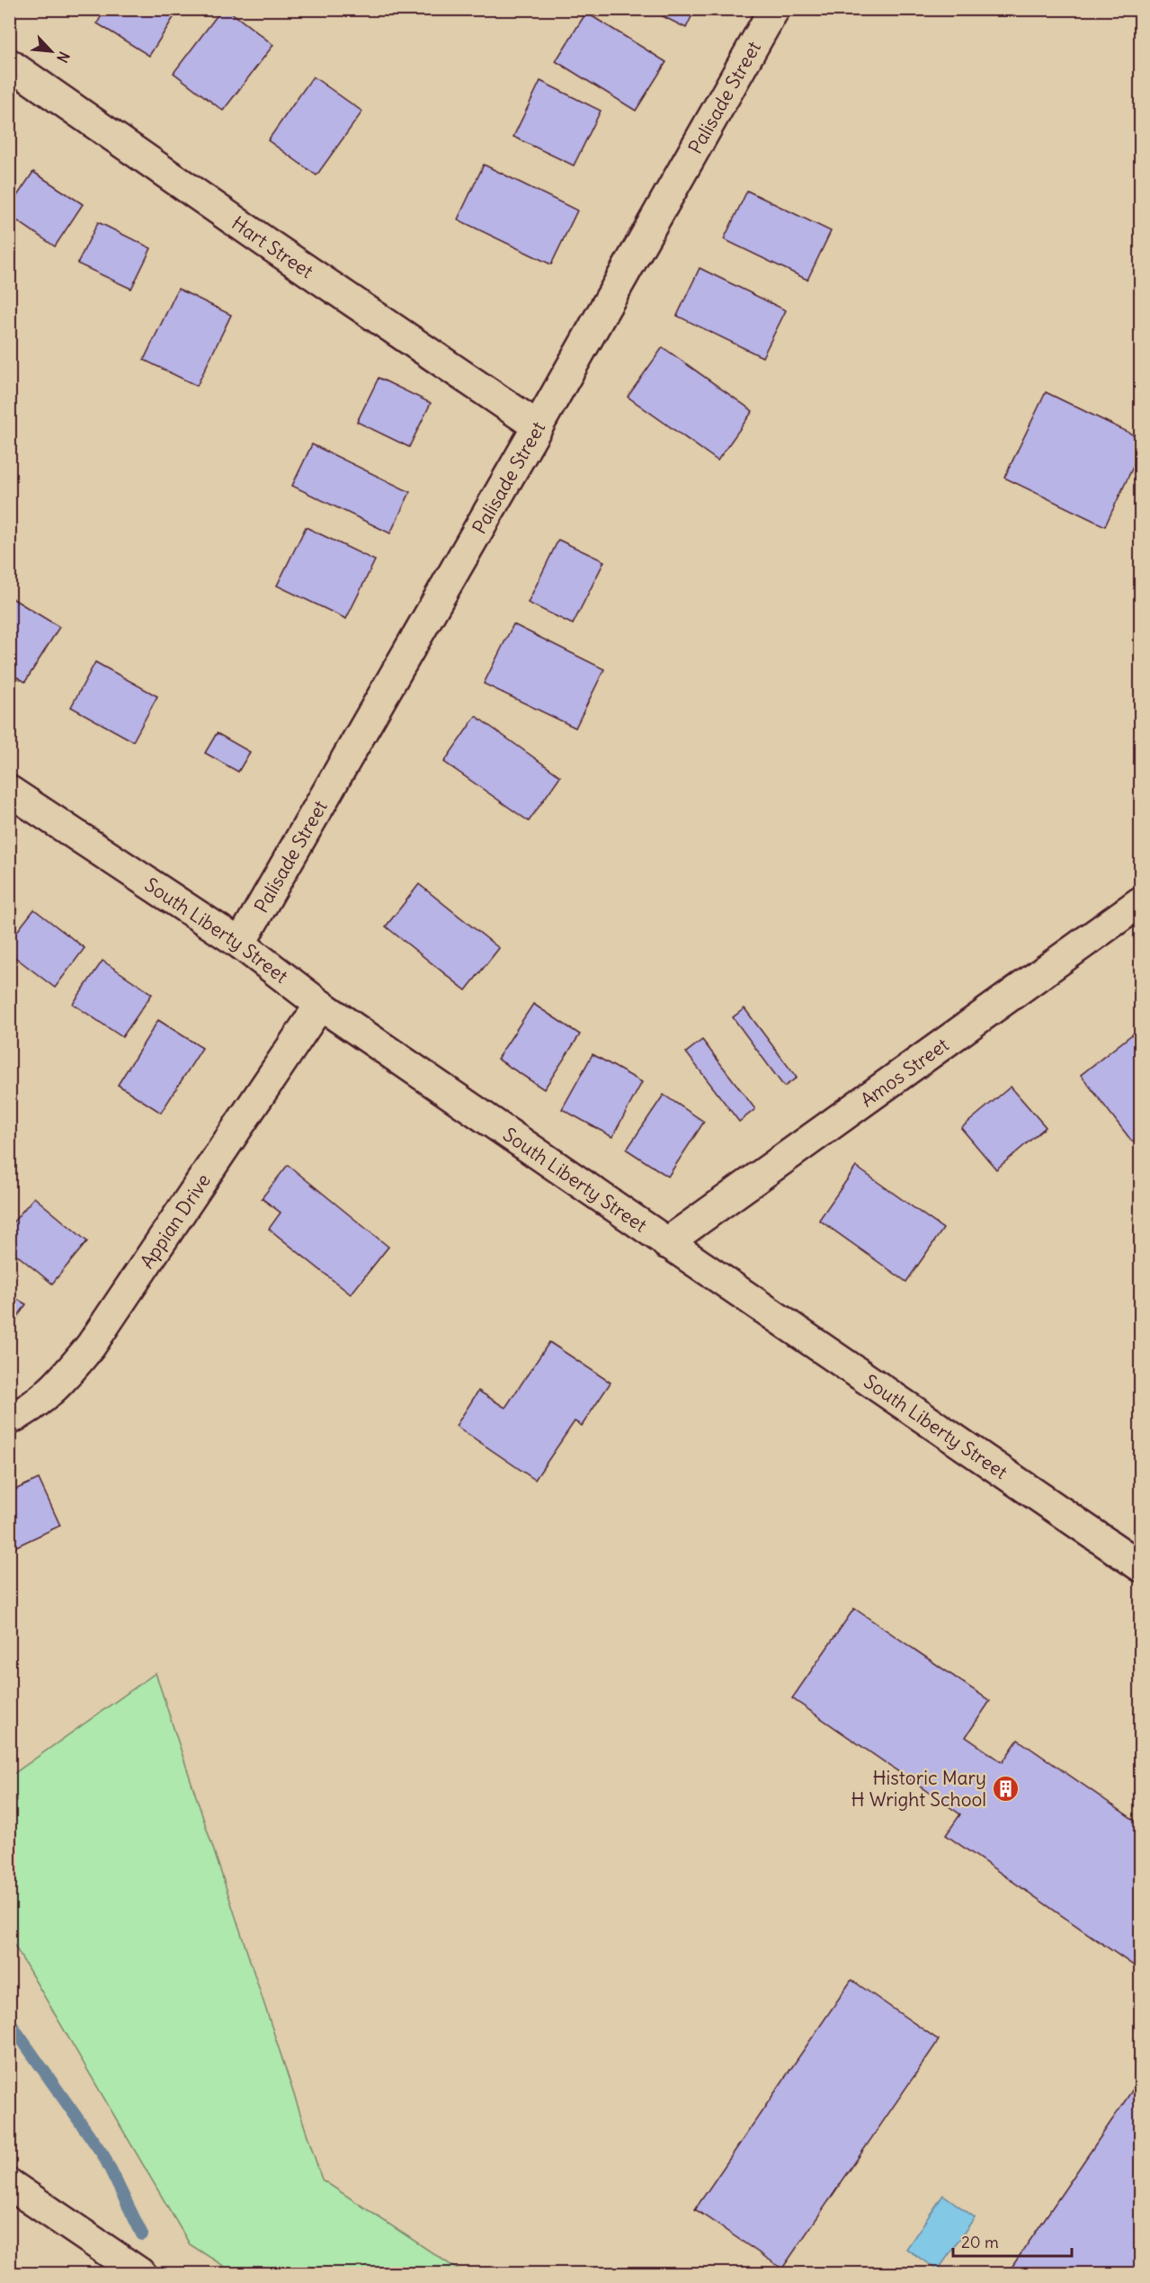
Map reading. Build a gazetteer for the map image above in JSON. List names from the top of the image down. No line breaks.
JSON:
{"streets":{"street":["Palisade Street","Hart Street","South Liberty Street","Amos Street","Appian Drive"]},"crossings":[["Palisade Street","Hart Street"],["Palisade Street","South Liberty Street"],["South Liberty Street","Amos Street"],["South Liberty Street","Appian Drive"]],"places":{"building":["Historic Mary H Wright School"]},"scale_bar":"20 m","north":"bottom right"}
